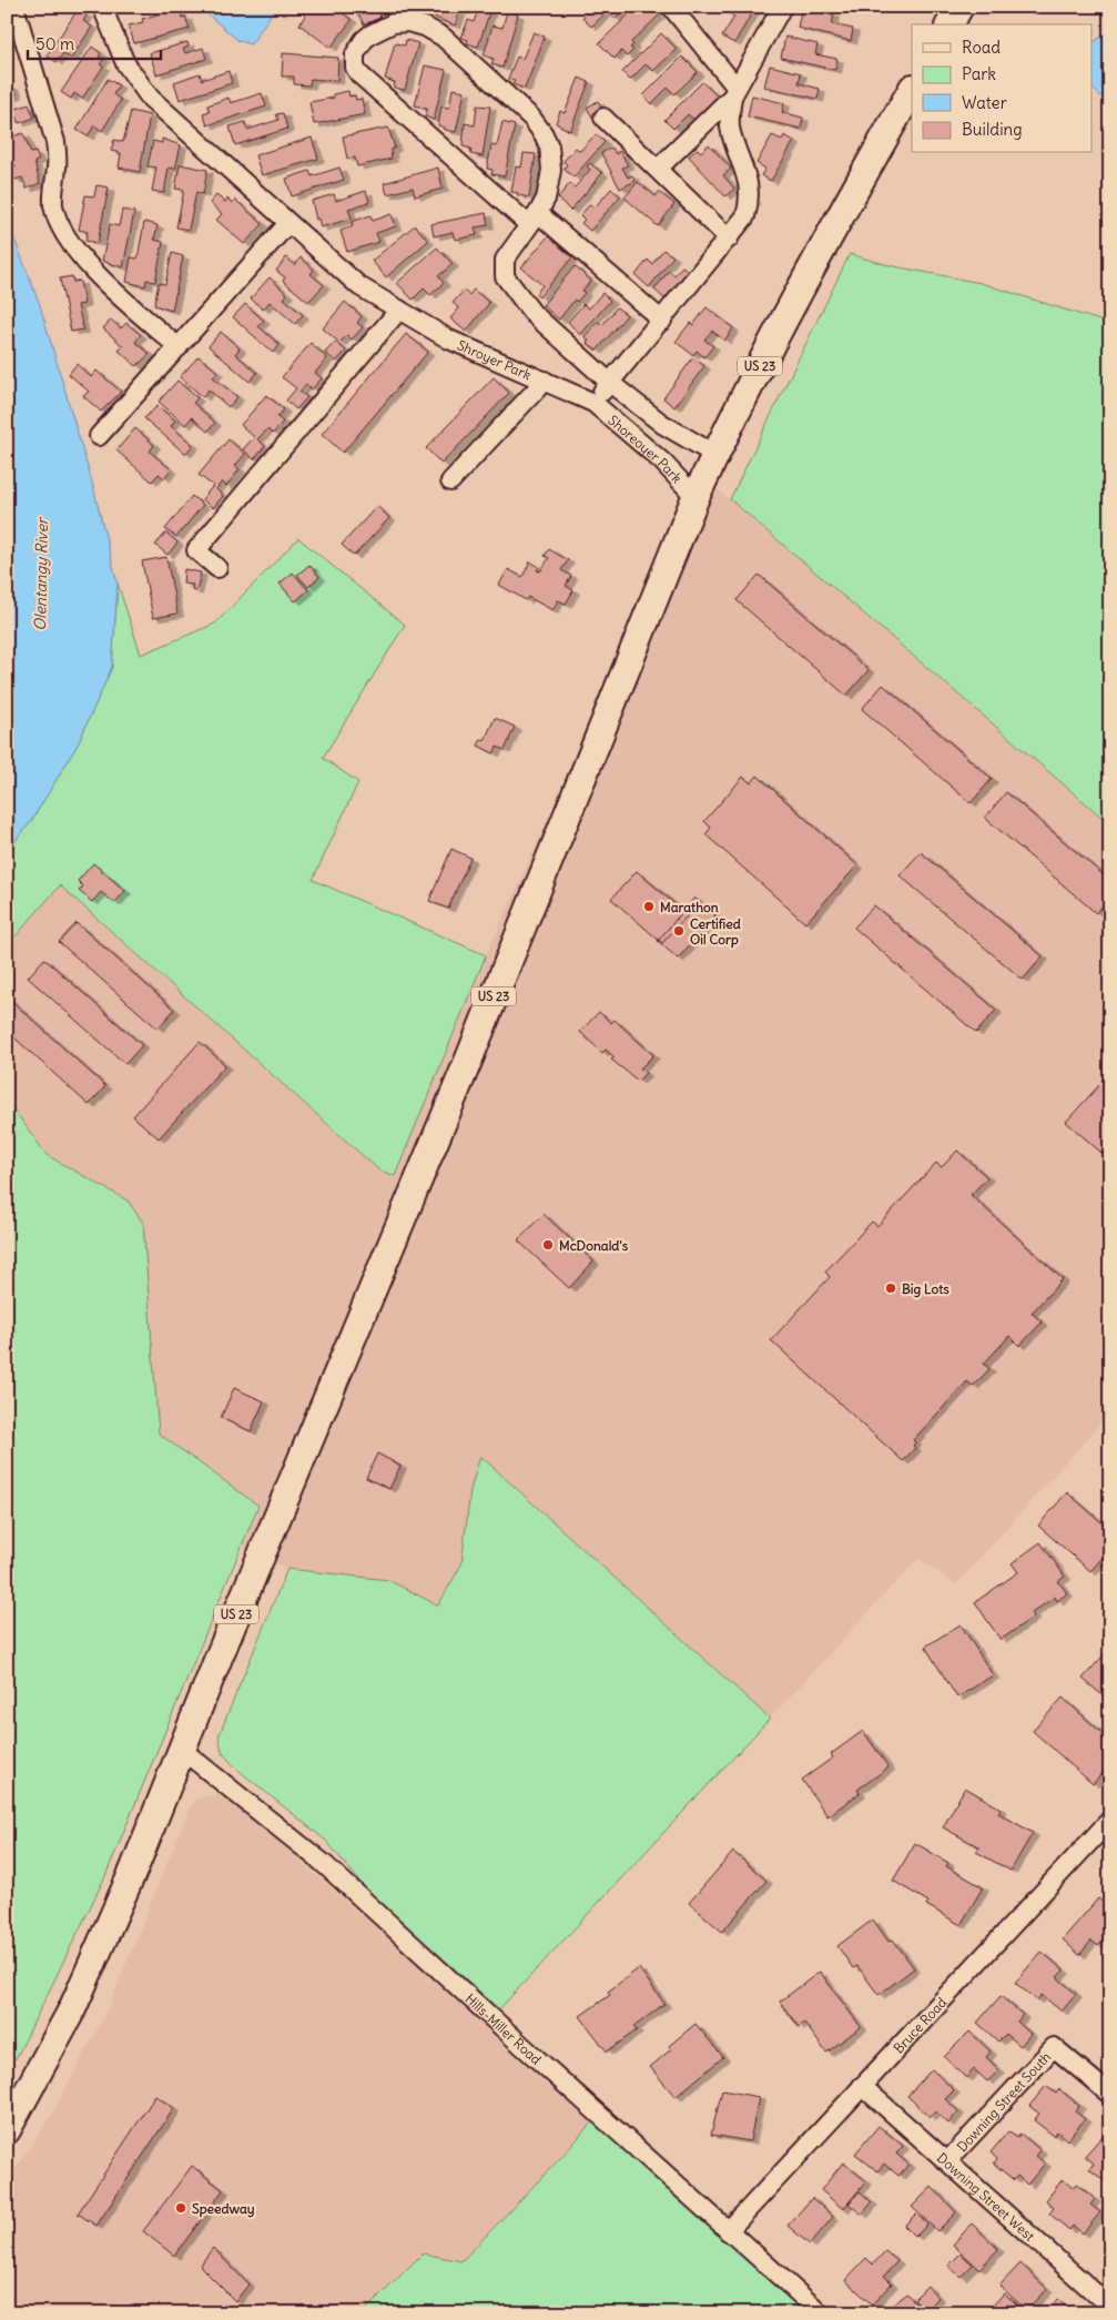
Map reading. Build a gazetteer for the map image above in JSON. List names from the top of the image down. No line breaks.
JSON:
{"streets":{"highway":["US 23"],"street":["Shroyer Park","Shoreoyer Park","Bruce Road","Hills-Miller Road","Downing Street South","Downing Street West"]},"crossings":[["Shroyer Park","Shoreoyer Park"],["US 23","Shoreoyer Park"],["US 23","Hills-Miller Road"],["Bruce Road","Hills-Miller Road"],["Bruce Road","Downing Street West"],["Downing Street South","Downing Street West"]],"water":["Olentangy River"],"places":["Marathon","Certified Oil Corp","McDonald's","Big Lots","Speedway"],"legend":["Road","Park","Water","Building"],"scale_bar":"50 m"}
